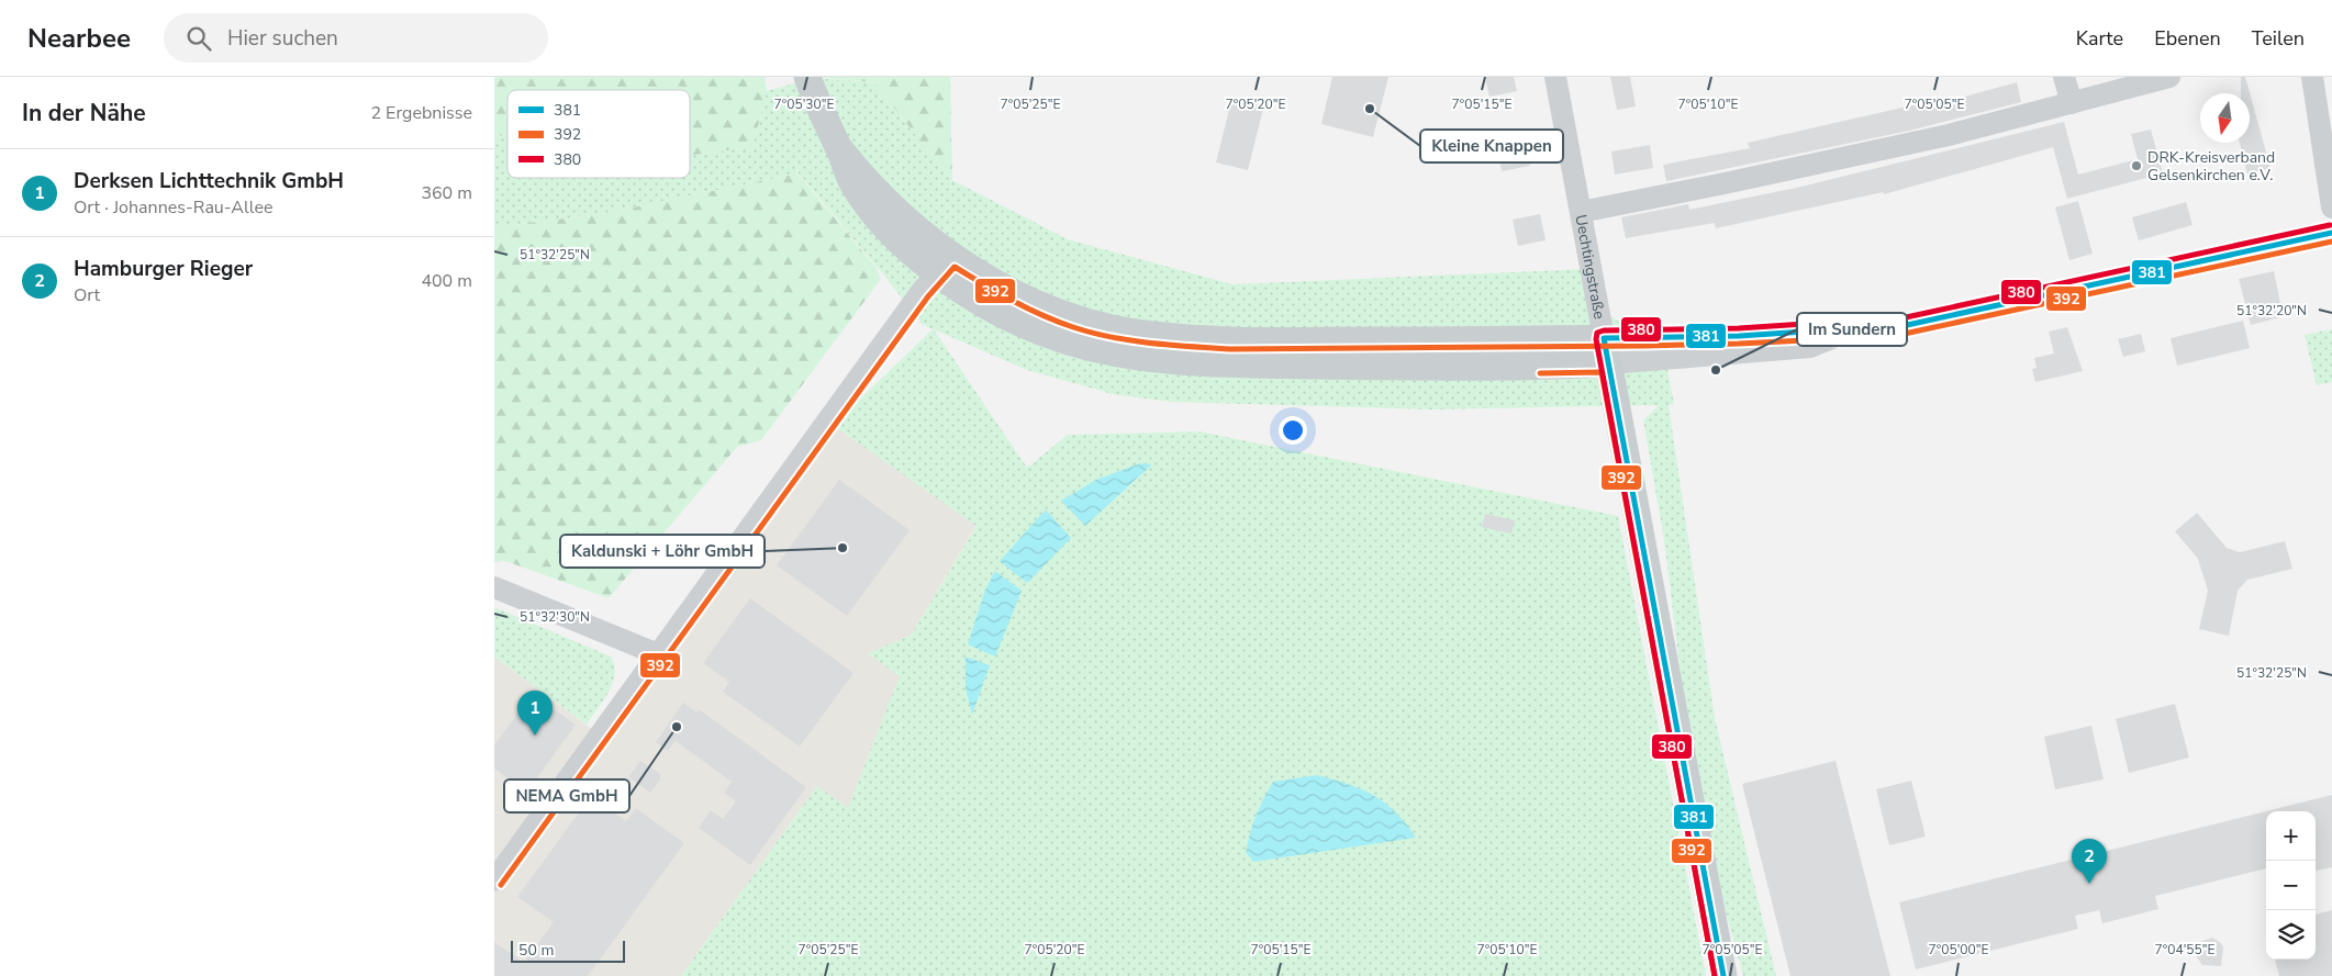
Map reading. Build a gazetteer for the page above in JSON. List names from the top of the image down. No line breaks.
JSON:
{"streets":{"main road":["Uechtingstraße"]},"places":["Kleine Knappen","DRK-Kreisverband Gelsenkirchen e.V.","Im Sundern","Kaldunski + Löhr GmbH","NEMA GmbH"],"lines":["transit line 380","transit line 381","transit line 392"],"legend":["381","392","380"],"scale_bar":"50 m","north":"bottom","page":{"header":"Nearbee","search":"Hier suchen","nav":["Karte","Ebenen","Teilen"],"heading":["In der Nähe","2 Ergebnisse"],"list":[{"mark":"1","name":"Derksen Lichttechnik GmbH","note":"Ort · Johannes-Rau-Allee","value":"360 m"},{"mark":"2","name":"Hamburger Rieger","note":"Ort","value":"400 m"}],"pins":["1","2"],"map_buttons":["+","−"],"scale":"50 m"},"coordinates":["7°05'30\"E","7°05'25\"E","7°05'20\"E","7°05'15\"E","7°05'10\"E","7°05'05\"E","51°32'25\"N","51°32'20\"N","51°32'30\"N","7°05'00\"E","7°04'55\"E"]}
